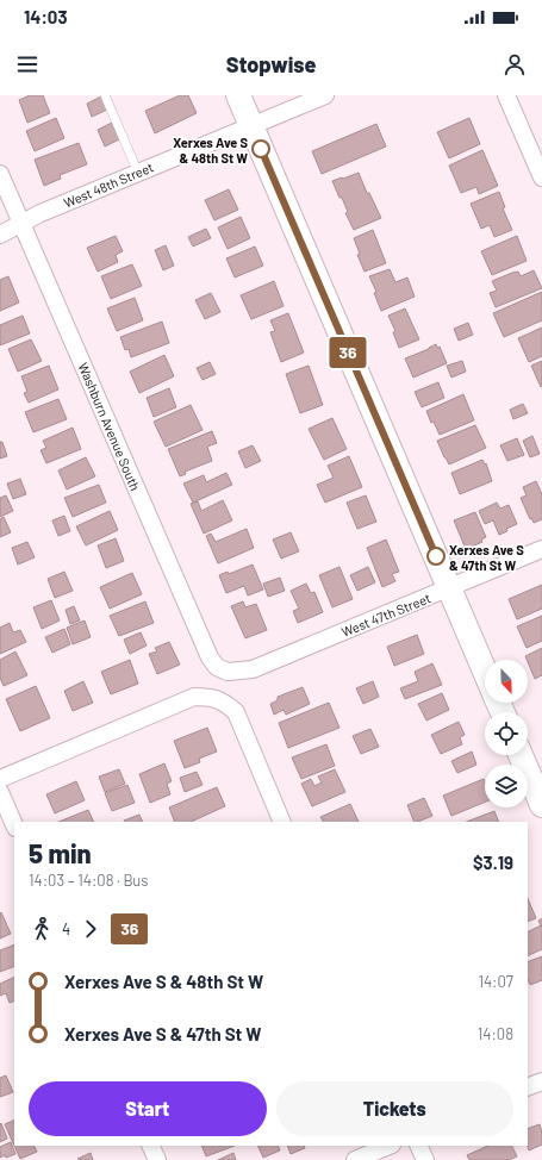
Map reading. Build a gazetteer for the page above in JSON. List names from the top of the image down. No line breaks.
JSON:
{"streets":{"street":["West 48th Street","Washburn Avenue South","West 47th Street"]},"crossings":[["West 48th Street","Washburn Avenue South"],["Washburn Avenue South","West 47th Street"]],"places":["Xerxes Ave S & 48th St W","Xerxes Ave S & 47th St W"],"lines":["bus line 36"],"north":"bottom right","page":{"status":"14:03","header":"Stopwise","on_map":"36","heading":["5 min","14:03 – 14:08 · Bus","$3.19"],"legs":["4","36"],"list":[{"name":"Xerxes Ave S & 48th St W","value":"14:07"},{"name":"Xerxes Ave S & 47th St W","value":"14:08"}],"buttons":["Start","Tickets"]}}
